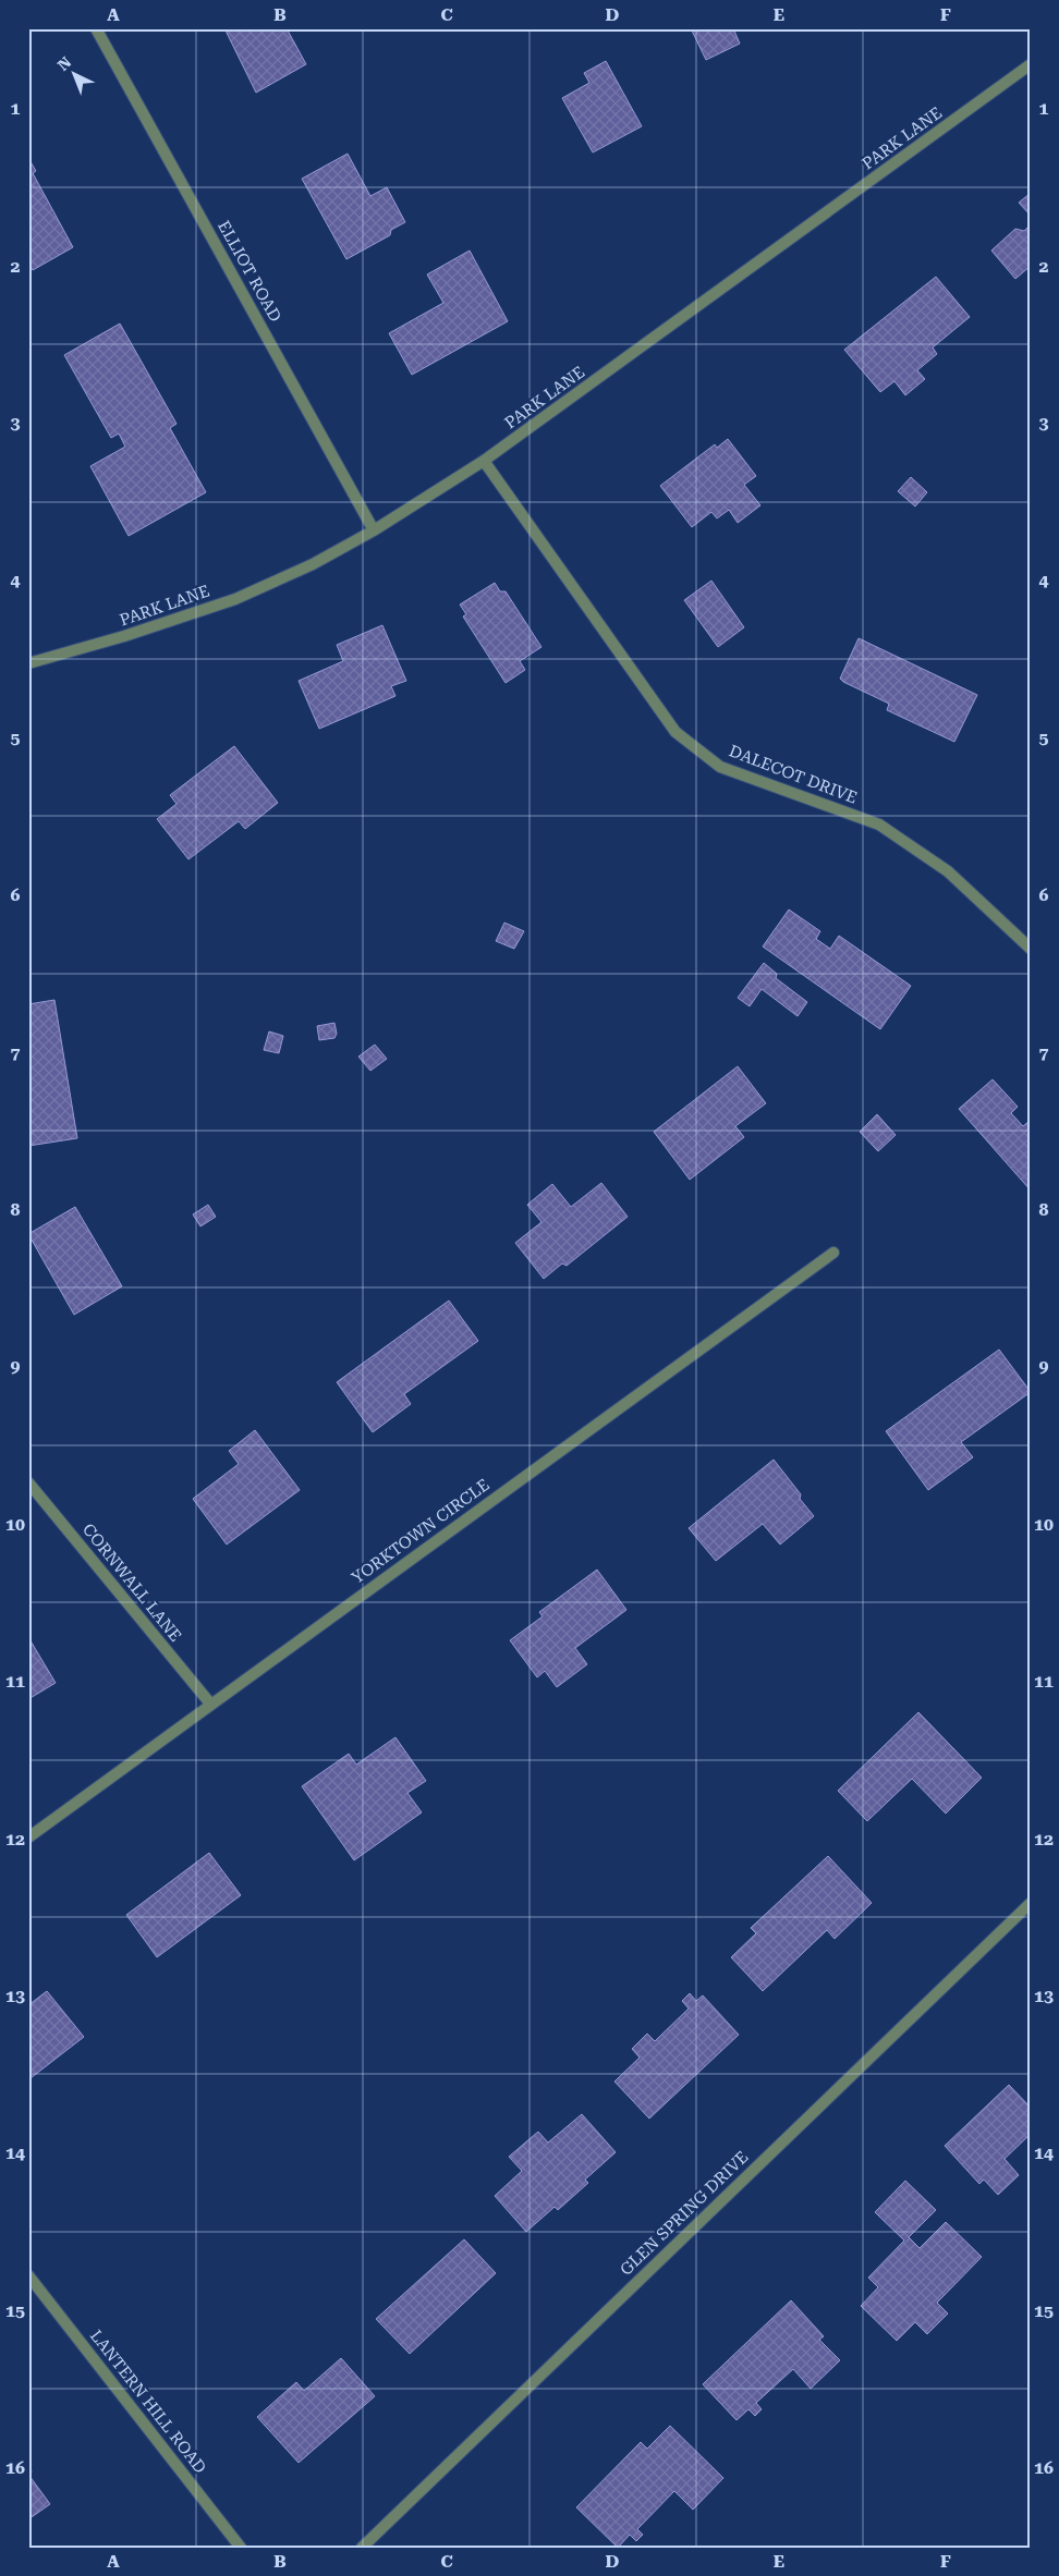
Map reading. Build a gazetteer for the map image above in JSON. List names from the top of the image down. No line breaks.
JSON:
{"streets":{"street":["PARK LANE","ELLIOT ROAD","DALECOT DRIVE","YORKTOWN CIRCLE","CORNWALL LANE","GLEN SPRING DRIVE","LANTERN HILL ROAD"]},"crossings":[["PARK LANE","ELLIOT ROAD"],["PARK LANE","DALECOT DRIVE"],["YORKTOWN CIRCLE","CORNWALL LANE"]],"north":"top left","grid":{"columns":["A","B","C","D","E","F"],"rows":["1","2","3","4","5","6","7","8","9","10","11","12","13","14","15","16"]}}
